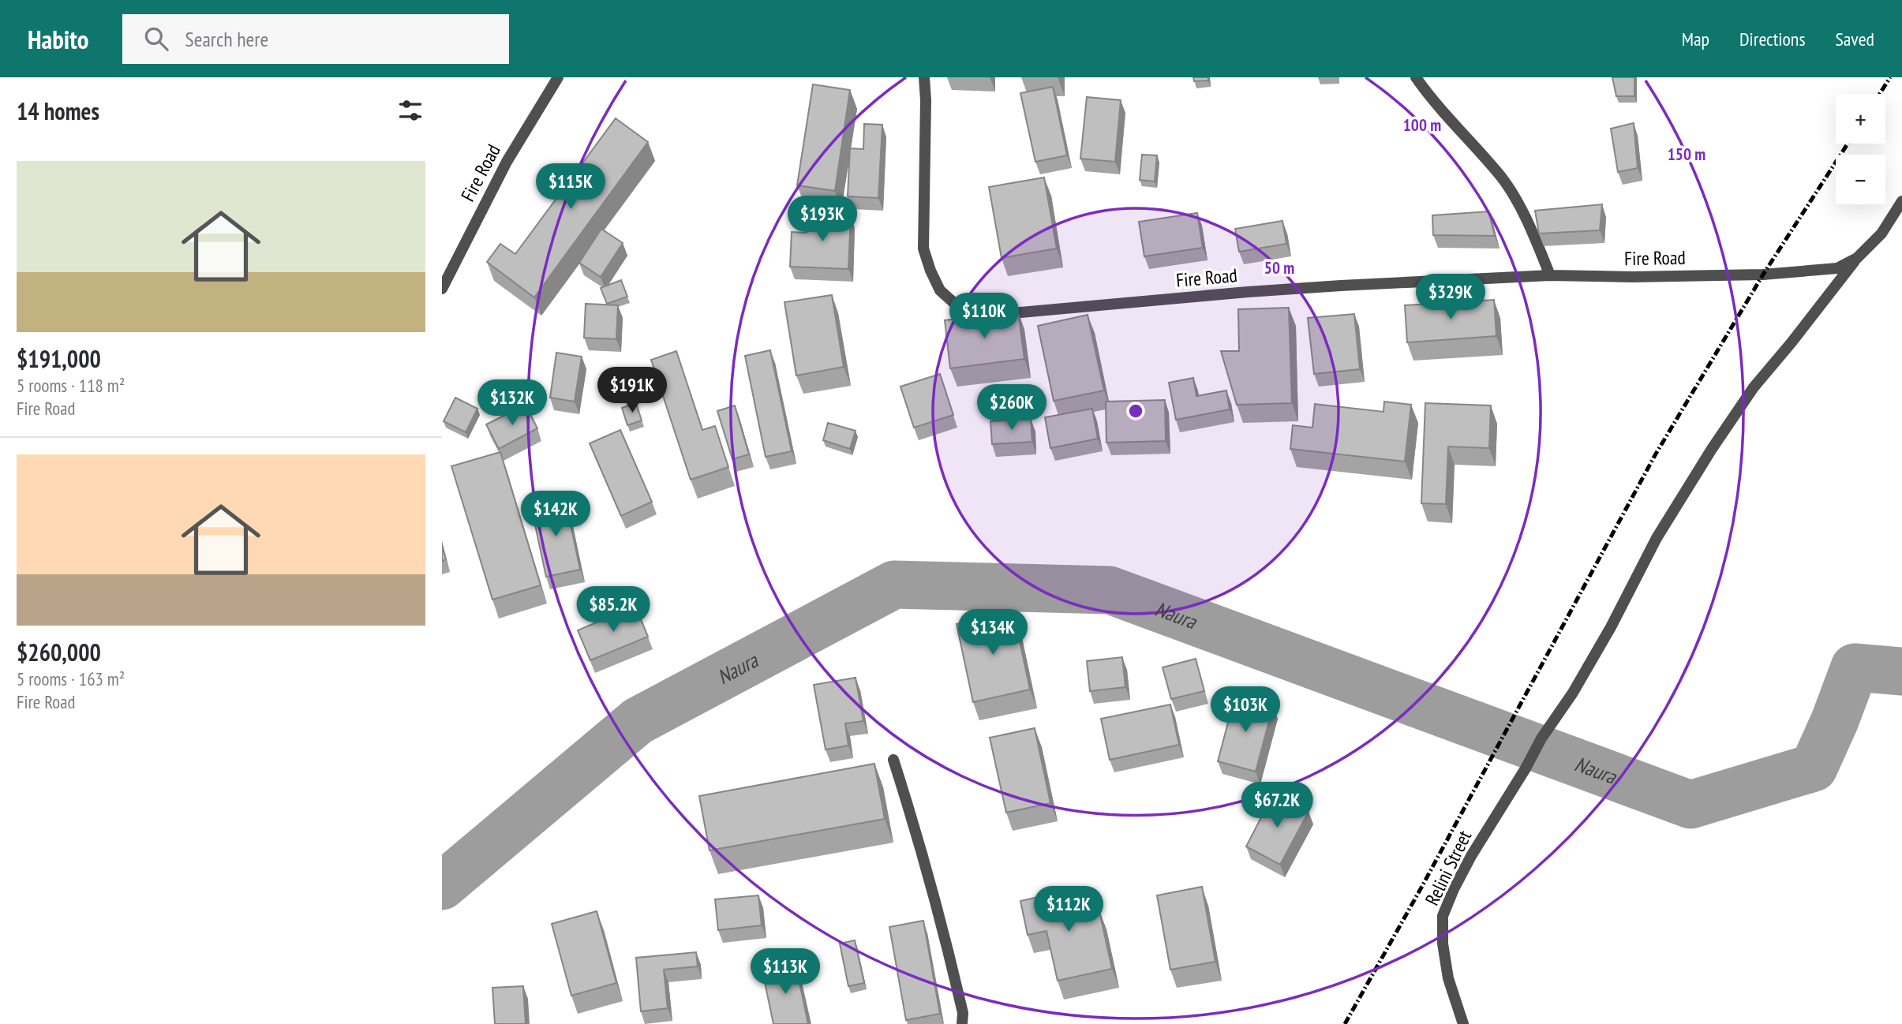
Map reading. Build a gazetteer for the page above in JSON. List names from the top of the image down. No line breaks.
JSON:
{"streets":{"street":["Fire Road","Relini Street"]},"crossings":[["Fire Road","Relini Street"]],"water":["Naura"],"page":{"header":"Habito","search":"Search here","nav":["Map","Directions","Saved"],"heading":"14 homes","map_buttons":["+","−"],"list":[{"name":"$191,000","note":"5 rooms · 118 m² · Fire Road"},{"name":"$260,000","note":"5 rooms · 163 m² · Fire Road"}],"price":["$115K","$193K","$329K","$110K","$191K","$132K","$260K","$142K","$85.2K","$134K","$103K","$67.2K","$112K","$113K"]},"rings":["100 m","150 m","50 m"]}
